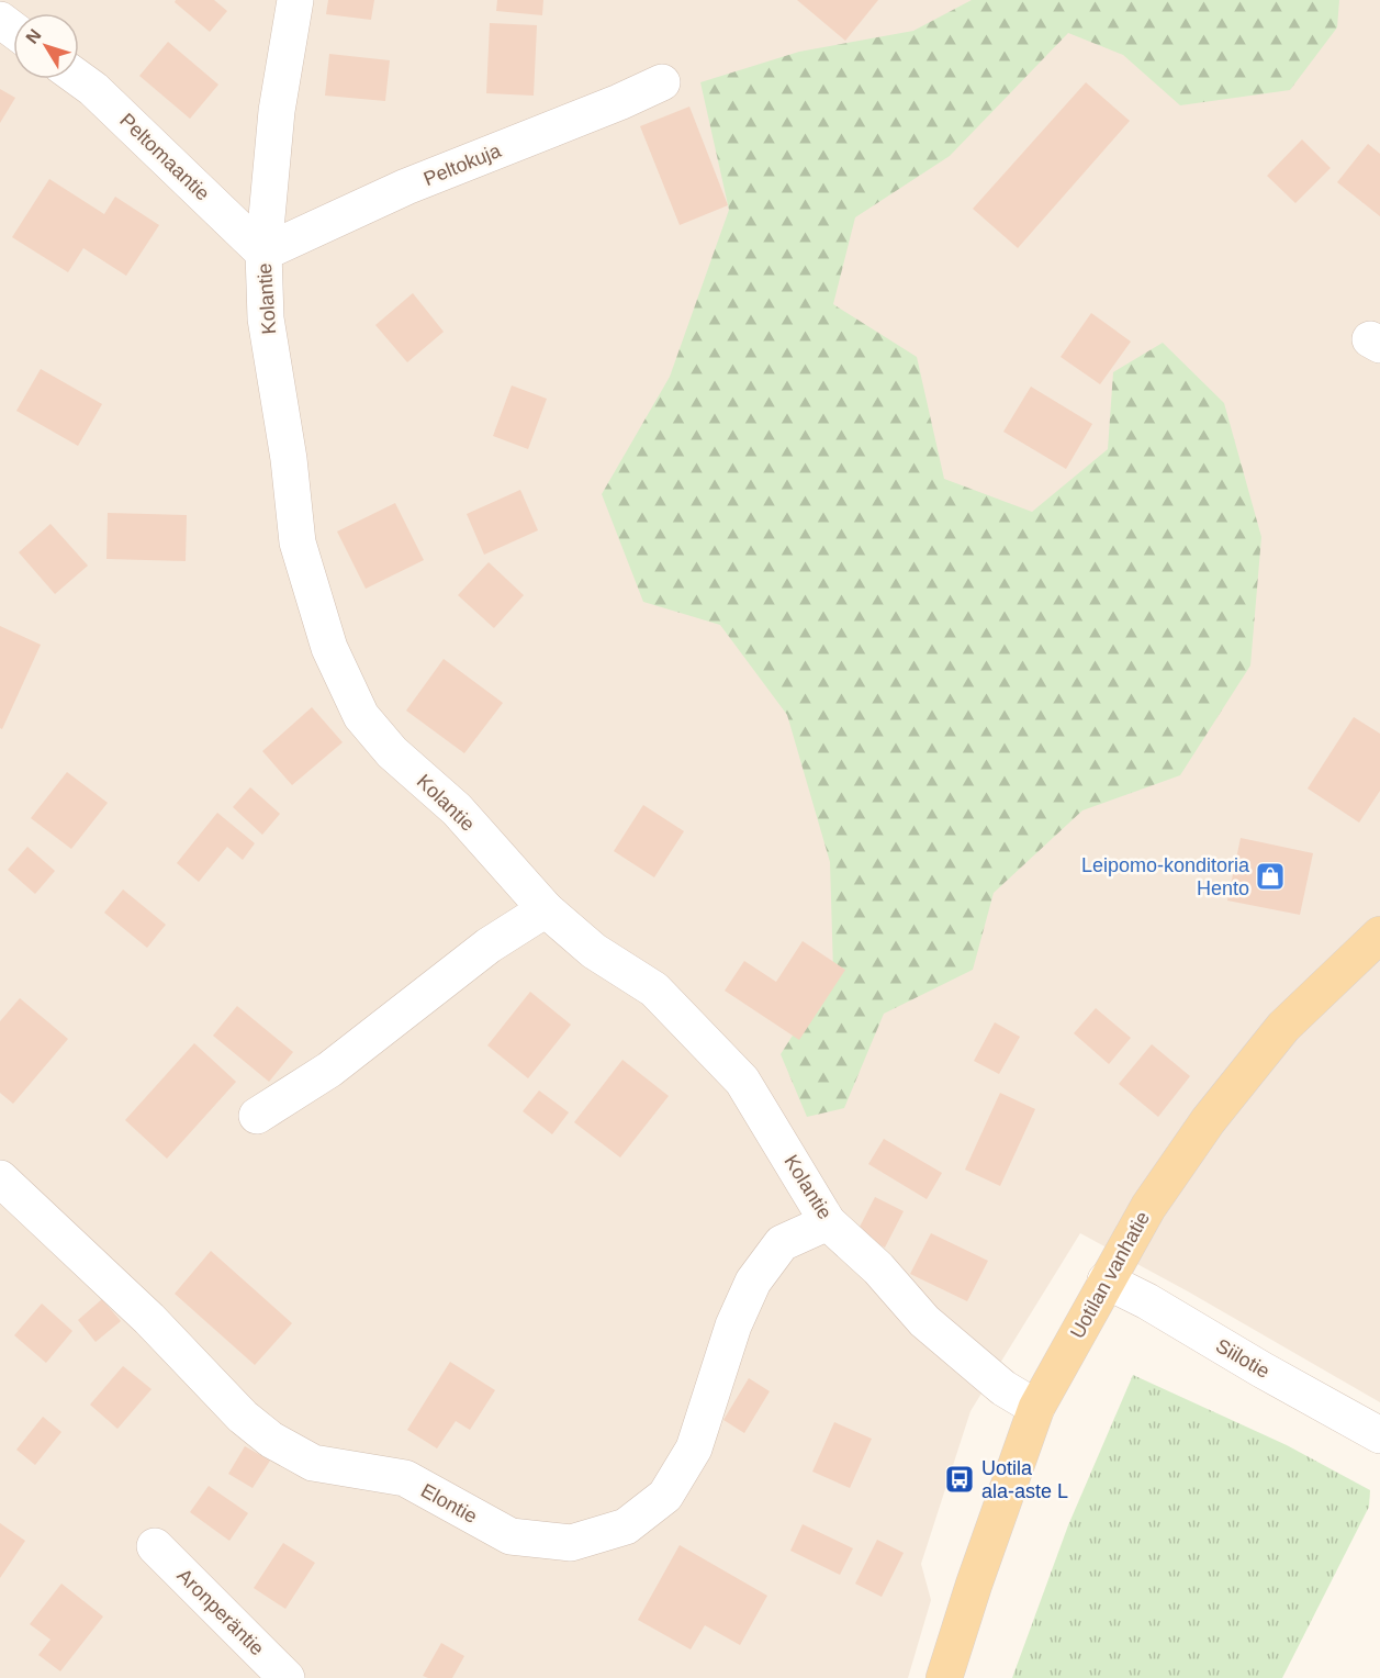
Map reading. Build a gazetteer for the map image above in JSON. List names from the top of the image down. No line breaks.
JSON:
{"streets":{"main road":["Uotilan vanhatie"],"street":["Peltomaantie","Peltokuja","Kolantie","Siilotie","Elontie","Aronperäntie"]},"crossings":[["Peltomaantie","Peltokuja"],["Peltomaantie","Kolantie"],["Peltokuja","Kolantie"],["Kolantie","Uotilan vanhatie"],["Kolantie","Elontie"],["Uotilan vanhatie","Siilotie"]],"places":{"shop":["Leipomo-konditoria Hento"],"bus stop":["Uotila ala-aste L"]},"north":"top left"}
